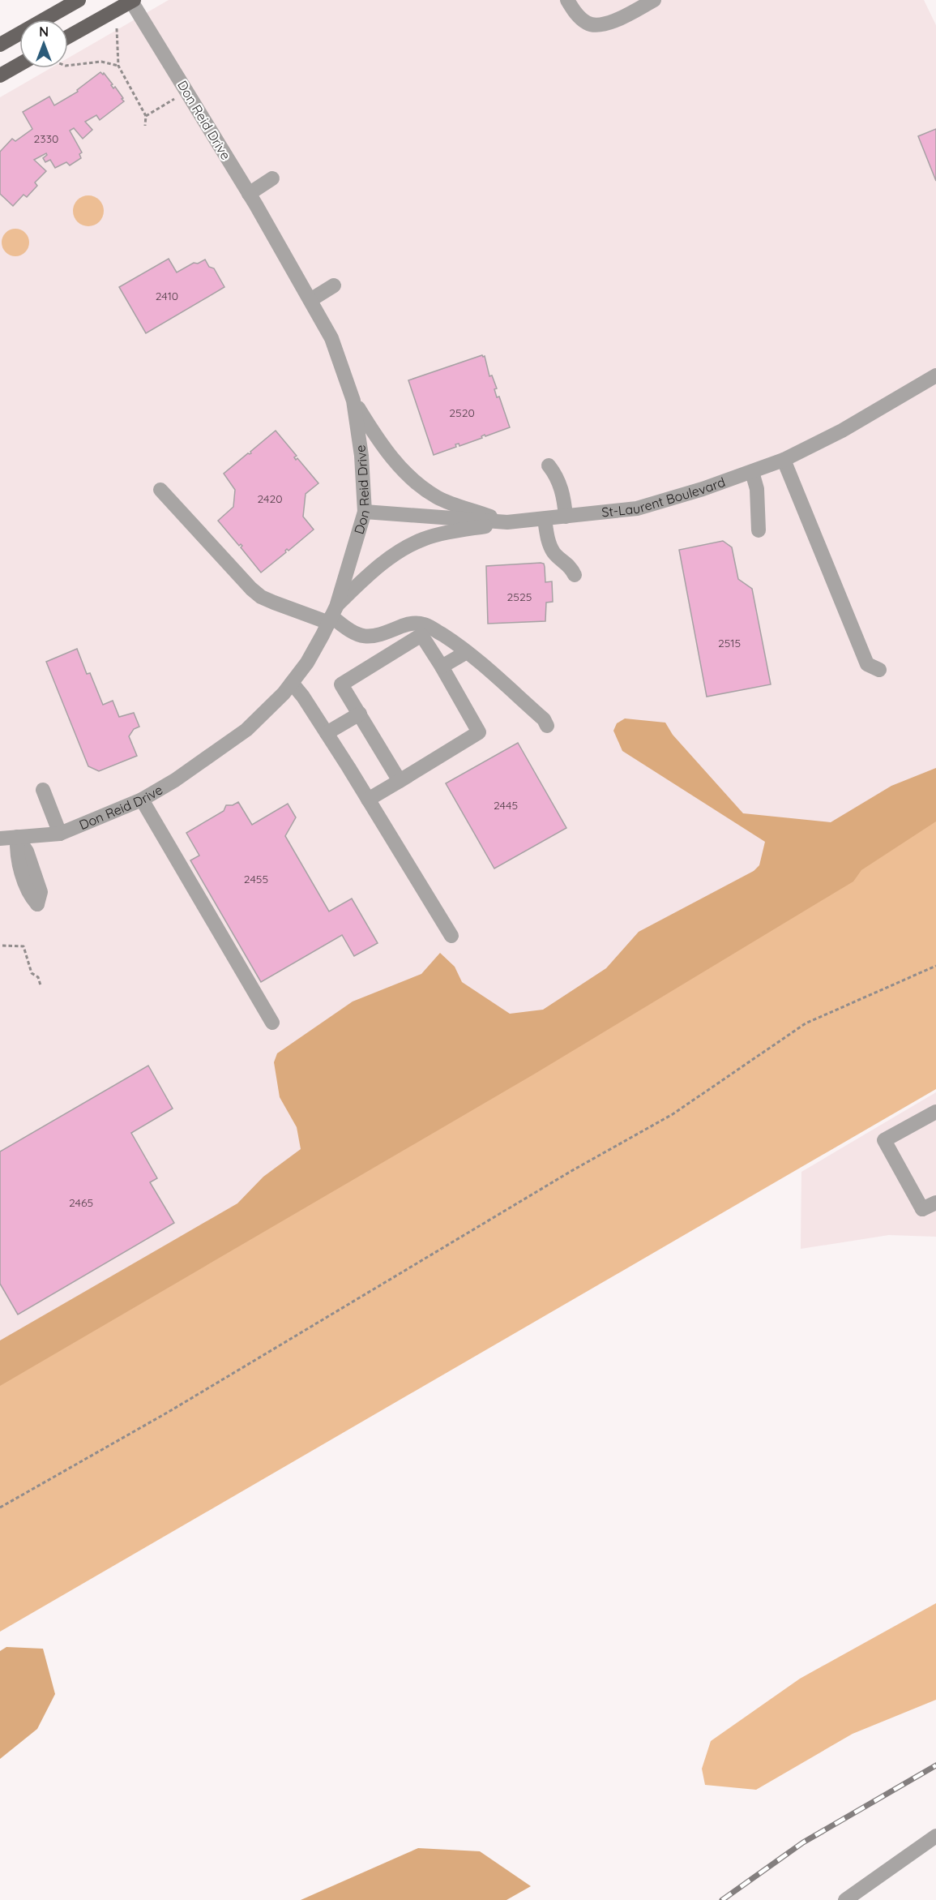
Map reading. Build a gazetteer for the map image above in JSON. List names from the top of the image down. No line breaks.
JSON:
{"streets":{"street":["Don Reid Drive","St-Laurent Boulevard"]},"crossings":[["Don Reid Drive","St-Laurent Boulevard"]],"house_numbers":["2330","2410","2520","2420","2525","2515","2445","2455","2465"],"north":"top"}
